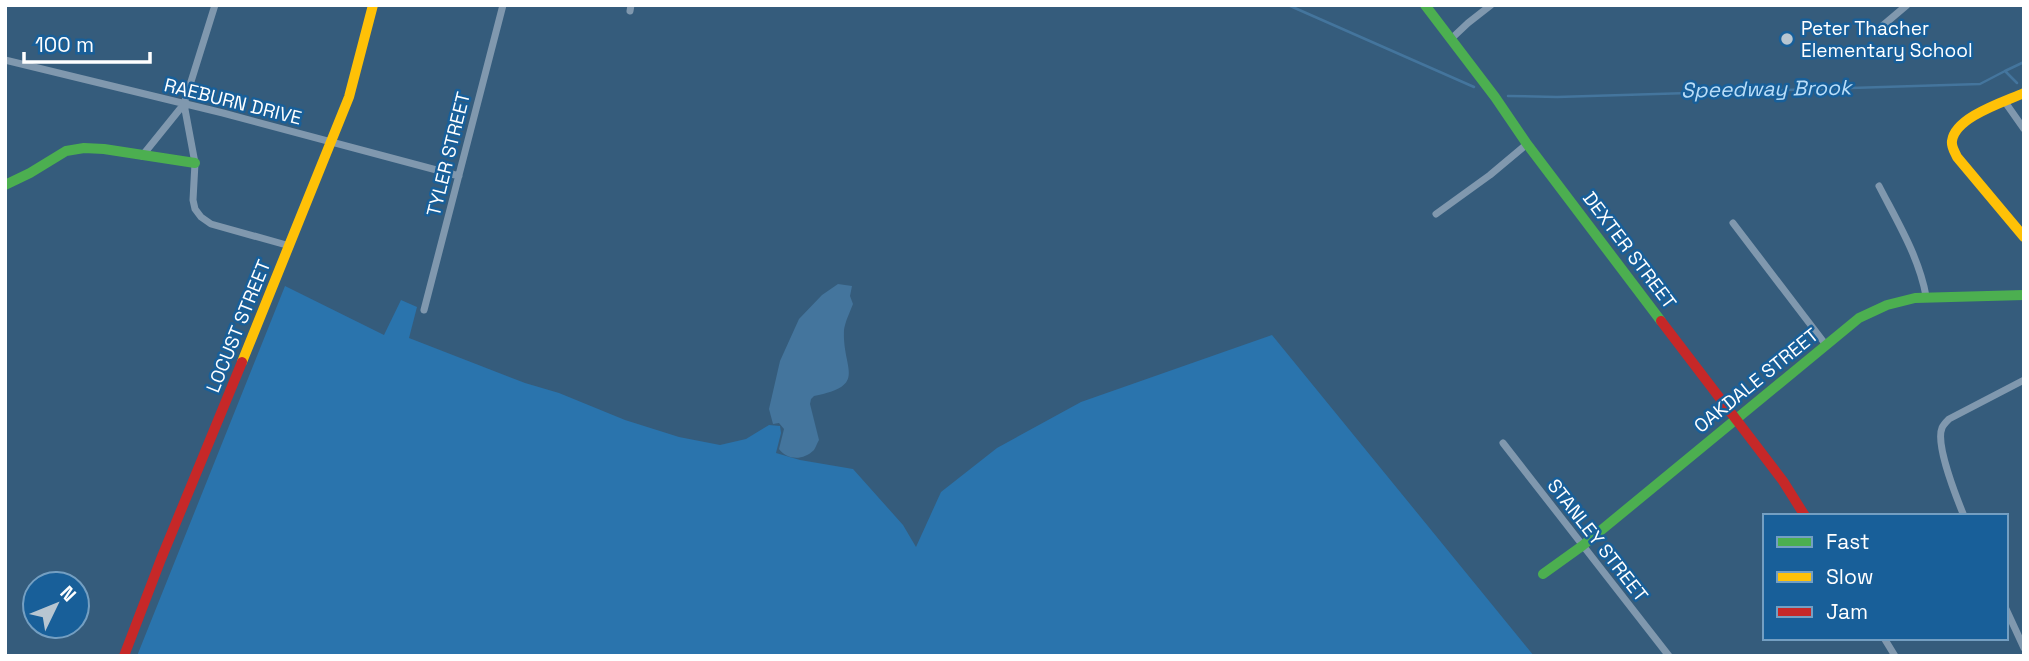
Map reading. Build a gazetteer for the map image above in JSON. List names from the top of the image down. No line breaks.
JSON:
{"streets":{"street":["RAEBURN DRIVE","TYLER STREET","DEXTER STREET","LOCUST STREET","OAKDALE STREET","STANLEY STREET"]},"crossings":[["RAEBURN DRIVE","TYLER STREET"],["RAEBURN DRIVE","LOCUST STREET"],["DEXTER STREET","OAKDALE STREET"],["OAKDALE STREET","STANLEY STREET"]],"water":["Speedway Brook"],"places":["Peter Thacher Elementary School"],"legend":["Fast","Slow","Jam"],"scale_bar":"100 m","north":"top right"}
